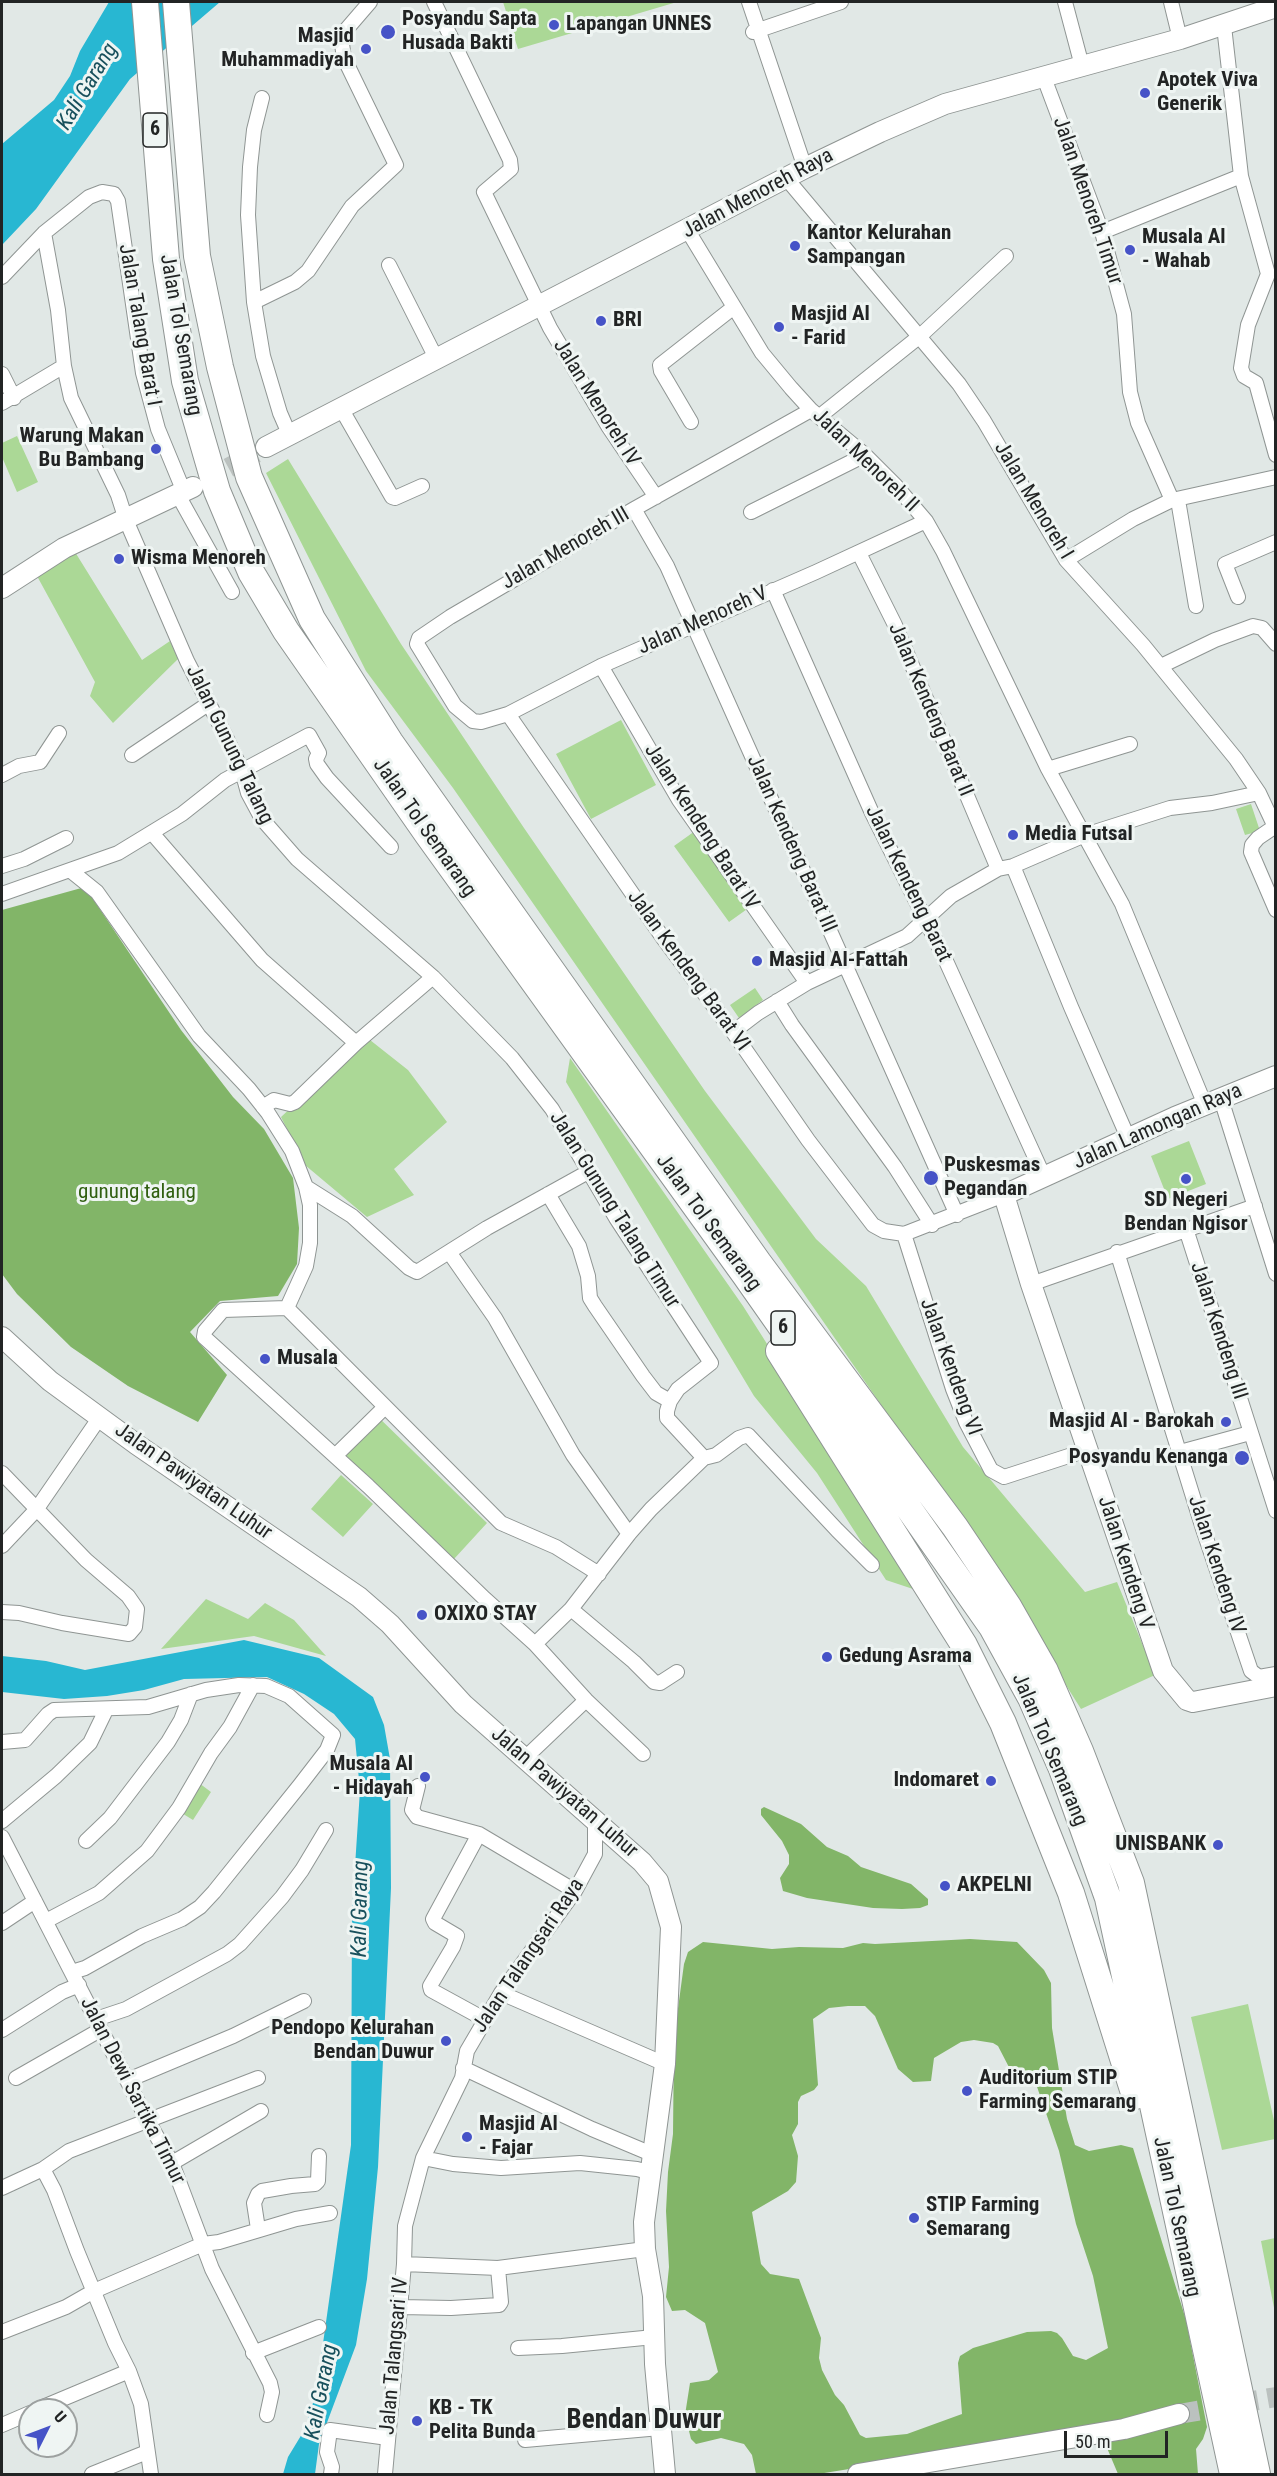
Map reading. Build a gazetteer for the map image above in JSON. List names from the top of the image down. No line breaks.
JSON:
{"streets":{"highway":["6","Jalan Tol Semarang"],"main road":["Jalan Menoreh Raya","Jalan Lamongan Raya","Jalan Pawiyatan Luhur","Jalan Kendeng V"],"street":["Jalan Menoreh Timur","Jalan Talang Barat I","Jalan Menoreh IV","Jalan Menoreh II","Jalan Menoreh I","Jalan Menoreh III","Jalan Menoreh V","Jalan Kendeng Barat II","Jalan Gunung Talang","Jalan Kendeng Barat IV","Jalan Kendeng Barat III","Jalan Kendeng Barat","Jalan Kendeng Barat VI","Jalan Gunung Talang Timur","Jalan Kendeng III","Jalan Kendeng VI","Jalan Kendeng IV","Jalan Talangsari Raya","Jalan Dewi Sartika Timur","Jalan Talangsari IV"]},"crossings":[["Jalan Menoreh Raya","Jalan Menoreh Timur"],["Jalan Menoreh Raya","Jalan Menoreh IV"],["Jalan Menoreh Raya","Jalan Menoreh II"],["Jalan Menoreh Raya","Jalan Menoreh I"],["Jalan Talang Barat I","Jalan Gunung Talang"],["Jalan Menoreh IV","Jalan Menoreh III"],["Jalan Menoreh II","Jalan Menoreh III"],["Jalan Menoreh II","Jalan Menoreh V"],["Jalan Menoreh II","Jalan Lamongan Raya"],["Jalan Menoreh I","Jalan Menoreh III"],["Jalan Menoreh III","Jalan Menoreh V"],["Jalan Menoreh III","Jalan Kendeng Barat III"],["Jalan Menoreh V","Jalan Kendeng Barat II"],["Jalan Menoreh V","Jalan Kendeng Barat IV"],["Jalan Menoreh V","Jalan Kendeng Barat III"],["Jalan Menoreh V","Jalan Kendeng Barat"],["Jalan Menoreh V","Jalan Kendeng Barat VI"],["Jalan Gunung Talang","Jalan Gunung Talang Timur"],["Jalan Kendeng Barat III","Jalan Lamongan Raya"],["Jalan Kendeng Barat","Jalan Lamongan Raya"],["Jalan Kendeng Barat VI","Jalan Lamongan Raya"],["Jalan Kendeng Barat VI","Jalan Kendeng VI"],["Jalan Lamongan Raya","Jalan Kendeng VI"],["Jalan Lamongan Raya","Jalan Kendeng V"],["Jalan Kendeng VI","Jalan Kendeng V"],["Jalan Pawiyatan Luhur","Jalan Talangsari Raya"],["Jalan Pawiyatan Luhur","Jalan Talangsari IV"],["Jalan Talangsari Raya","Jalan Talangsari IV"]],"districts":["Bendan Duwur"],"water":["Kali Garang"],"parks":["gunung talang"],"places":["Lapangan UNNES","Posyandu Sapta Husada Bakti","Masjid Muhammadiyah","Apotek Viva Generik","Kantor Kelurahan Sampangan","Musala Al - Wahab","BRI","Masjid Al - Farid","Warung Makan Bu Bambang","Wisma Menoreh","Media Futsal","Masjid Al-Fattah","Puskesmas Pegandan","SD Negeri Bendan Ngisor","Musala","Masjid Al - Barokah","Posyandu Kenanga","OXIXO STAY","Gedung Asrama","Musala Al - Hidayah","Indomaret","UNISBANK","AKPELNI","Pendopo Kelurahan Bendan Duwur","Auditorium STIP Farming Semarang","Masjid Al - Fajar","STIP Farming Semarang","KB - TK Pelita Bunda"],"scale_bar":"50 m","north":"top right"}
